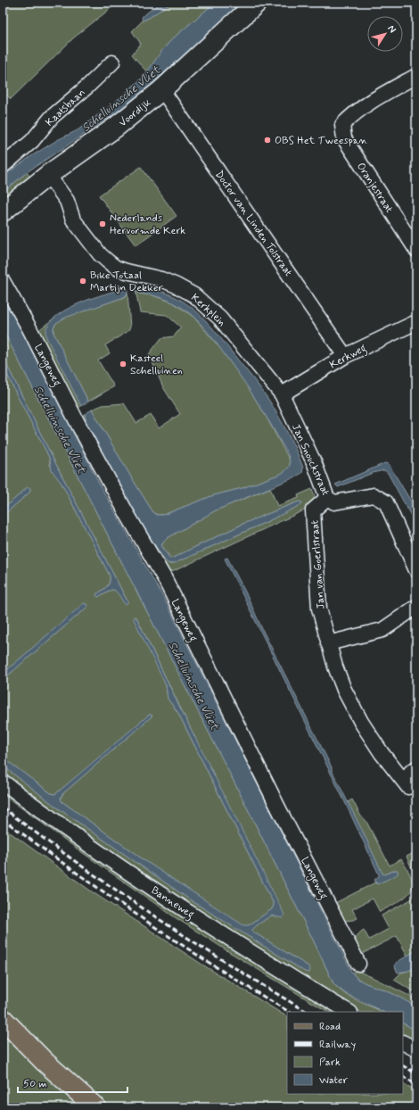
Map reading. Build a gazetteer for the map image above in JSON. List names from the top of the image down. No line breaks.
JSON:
{"streets":{"street":["Kaatsbaan","Voordijk","Oranjestraat","Doctor van Linden Tolstraat","Kerkplein","Kerkweg","Langeweg","Jan Snouckstraat","Jan van Goerlstraat","Banneweg"]},"crossings":[["Voordijk","Doctor van Linden Tolstraat"],["Voordijk","Kerkplein"],["Doctor van Linden Tolstraat","Kerkweg"],["Kerkplein","Kerkweg"],["Kerkplein","Jan Snouckstraat"],["Kerkweg","Jan Snouckstraat"],["Jan Snouckstraat","Jan van Goerlstraat"]],"water":["Schelluinsche Vliet"],"places":["OBS Het Tweespan","Nederlands Hervormde Kerk","Bike Totaal Martijn Dekker","Kasteel Schelluinen"],"legend":["Road","Railway","Park","Water"],"scale_bar":"50 m","north":"top right"}
